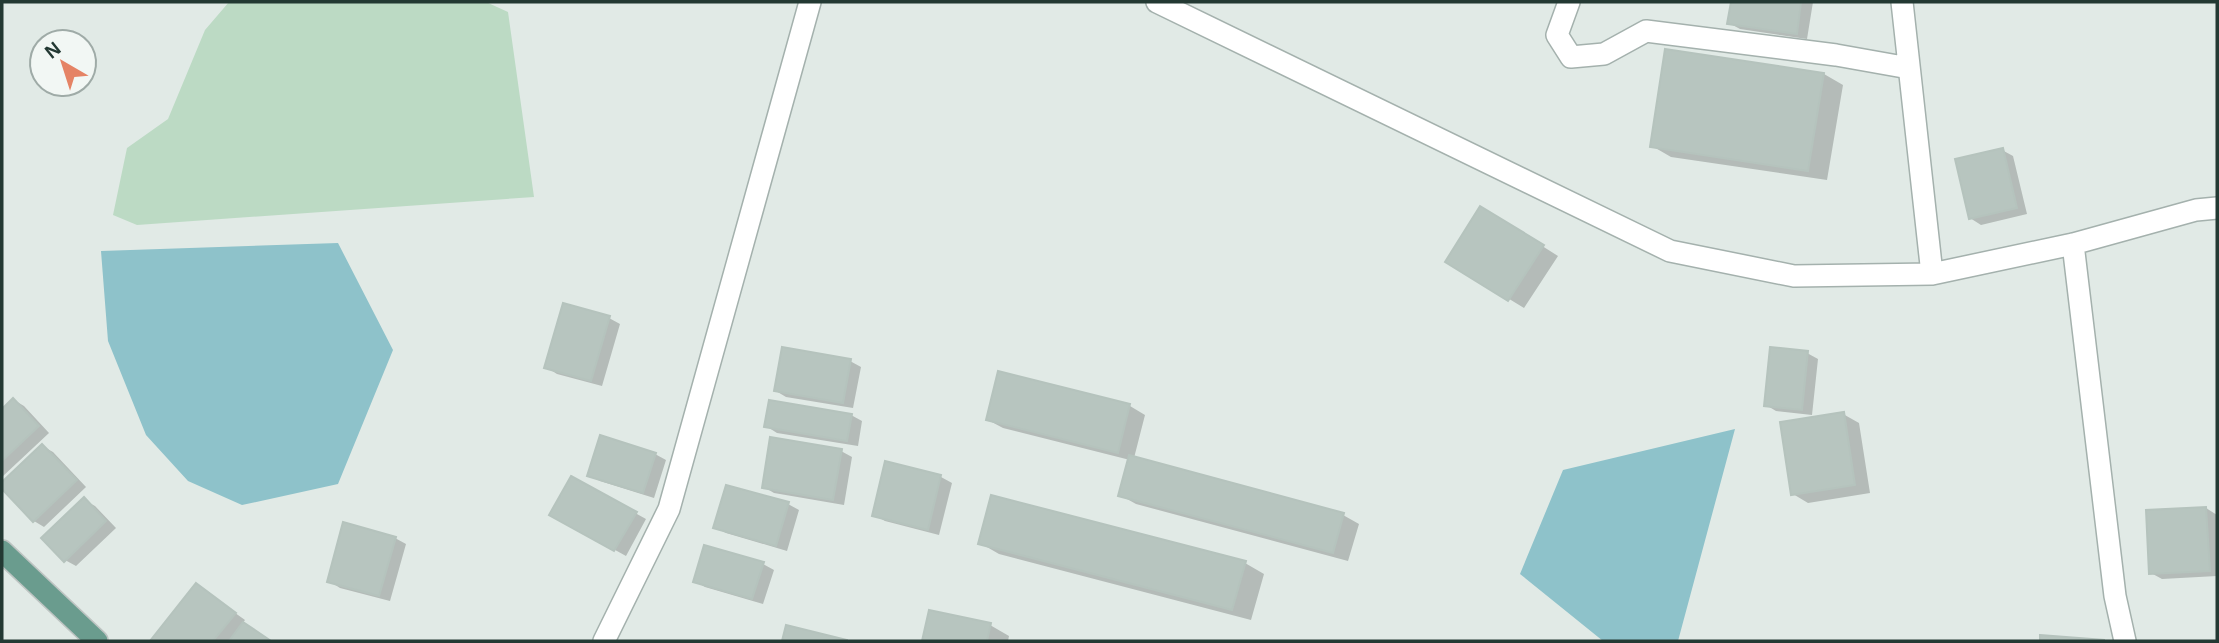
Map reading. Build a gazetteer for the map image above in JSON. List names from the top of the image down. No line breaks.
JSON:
{"north":"top left"}
